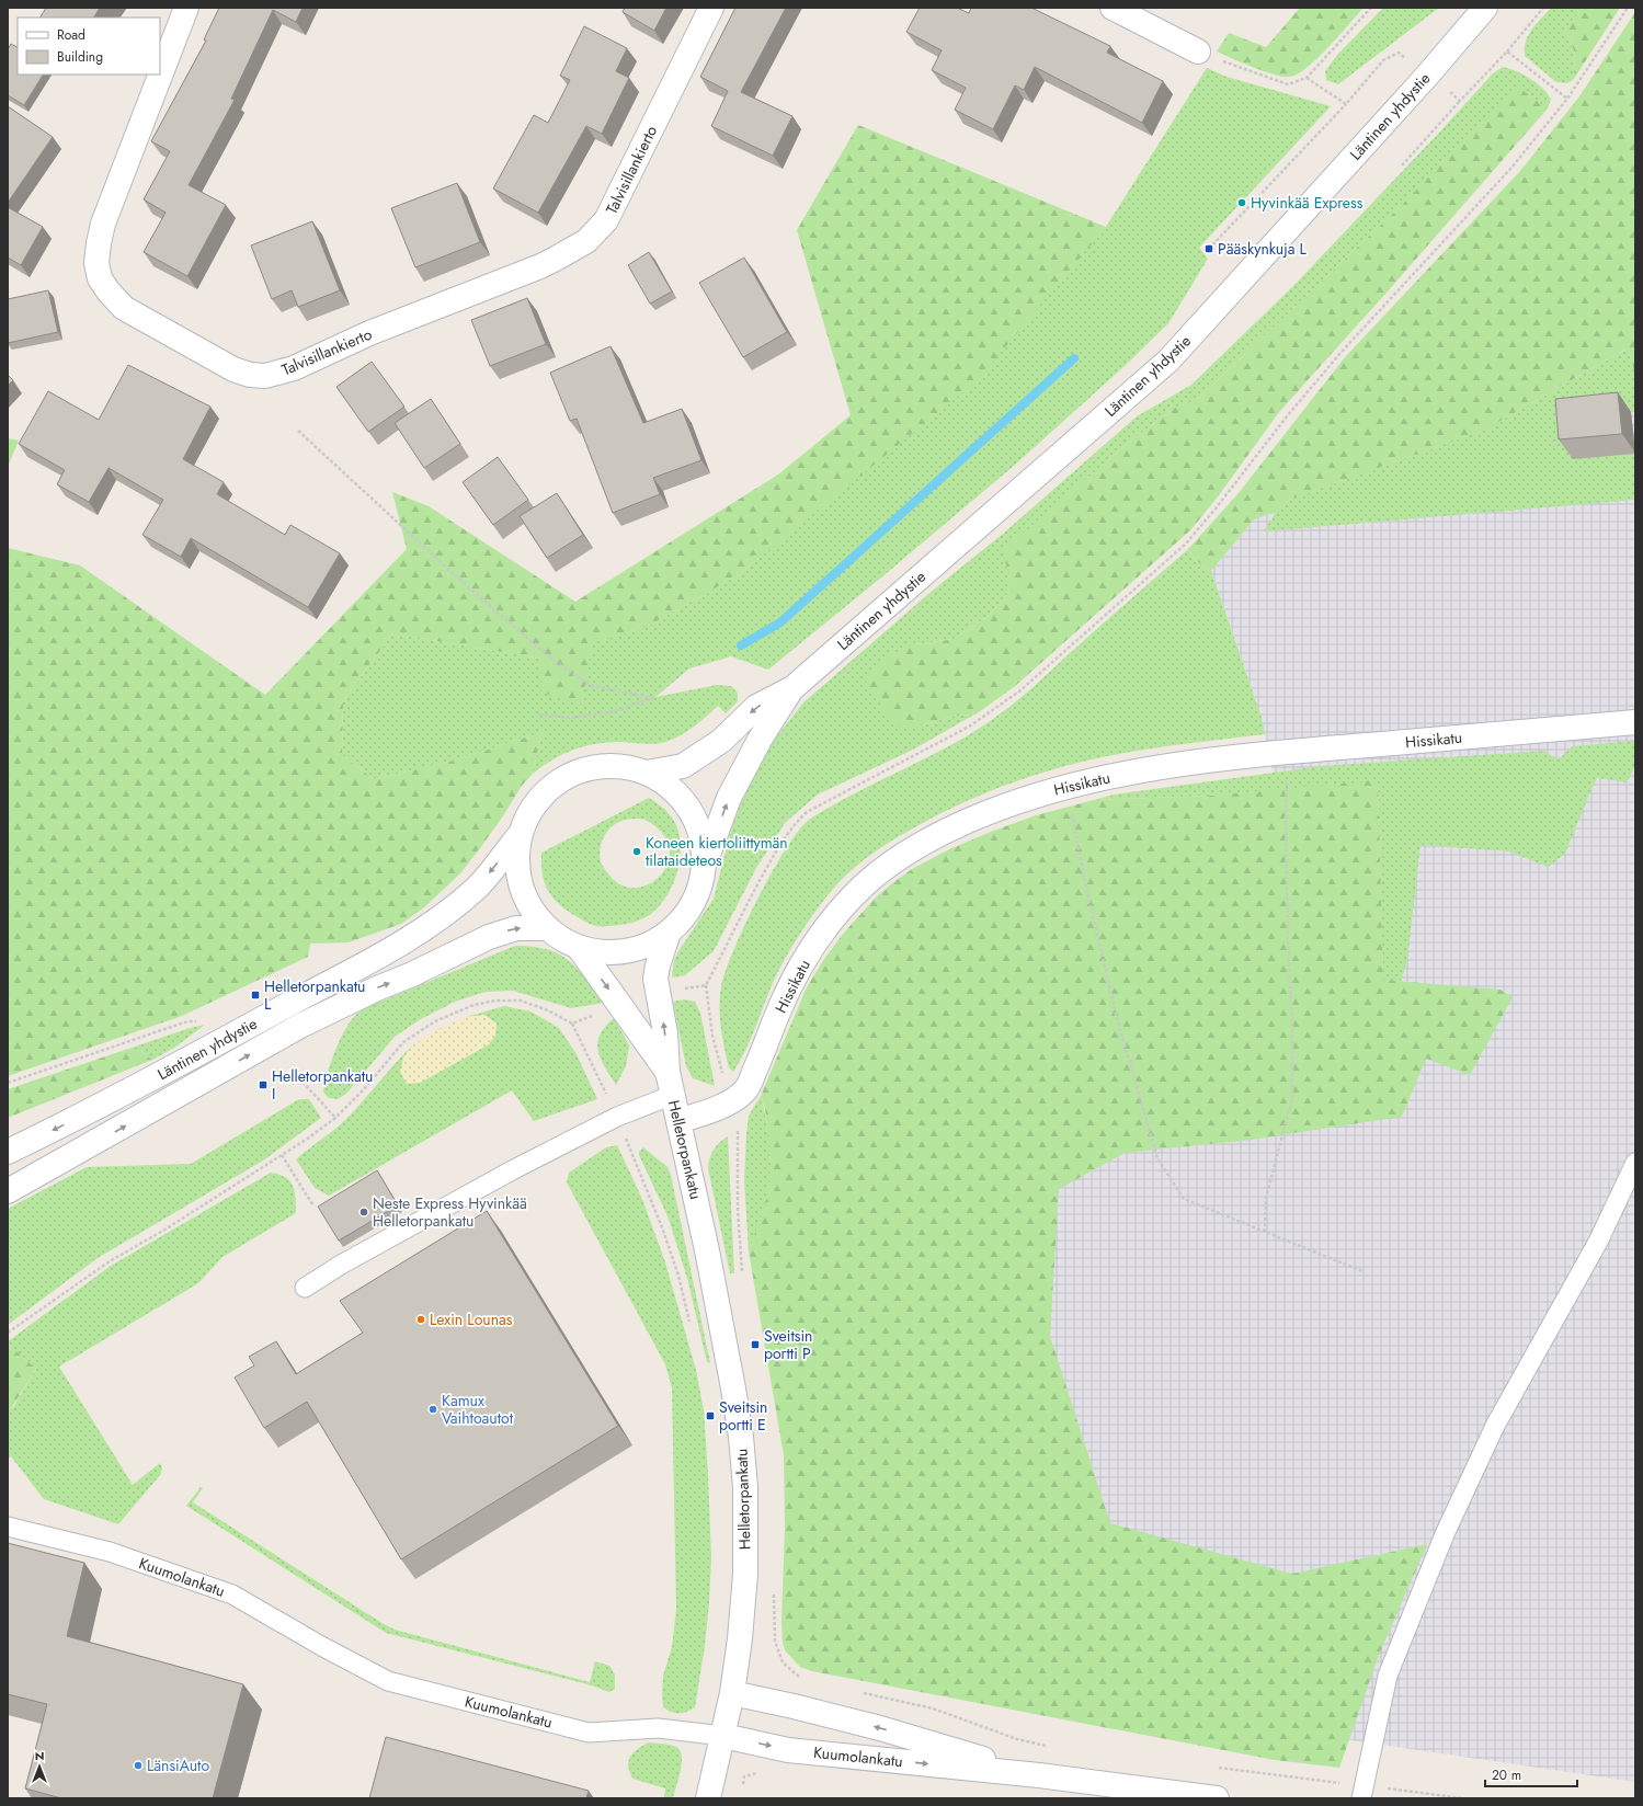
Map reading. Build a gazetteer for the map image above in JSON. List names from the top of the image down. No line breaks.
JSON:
{"streets":{"street":["Läntinen yhdystie","Talvisillankierto","Hissikatu","Helletorpankatu","Kuumolankatu"]},"crossings":[["Hissikatu","Helletorpankatu"],["Helletorpankatu","Kuumolankatu"]],"places":{"other":["Hyvinkää Express","Koneen kiertoliittymän tilataideteos","Neste Express Hyvinkää Helletorpankatu","Lexin Lounas","Kamux Vaihtoautot","LänsiAuto"],"transit":["Pääskynkuja L","Helletorpankatu L","Helletorpankatu I","Sveitsin portti P","Sveitsin portti E"]},"legend":["Road","Building"],"scale_bar":"20 m","north":"top"}
